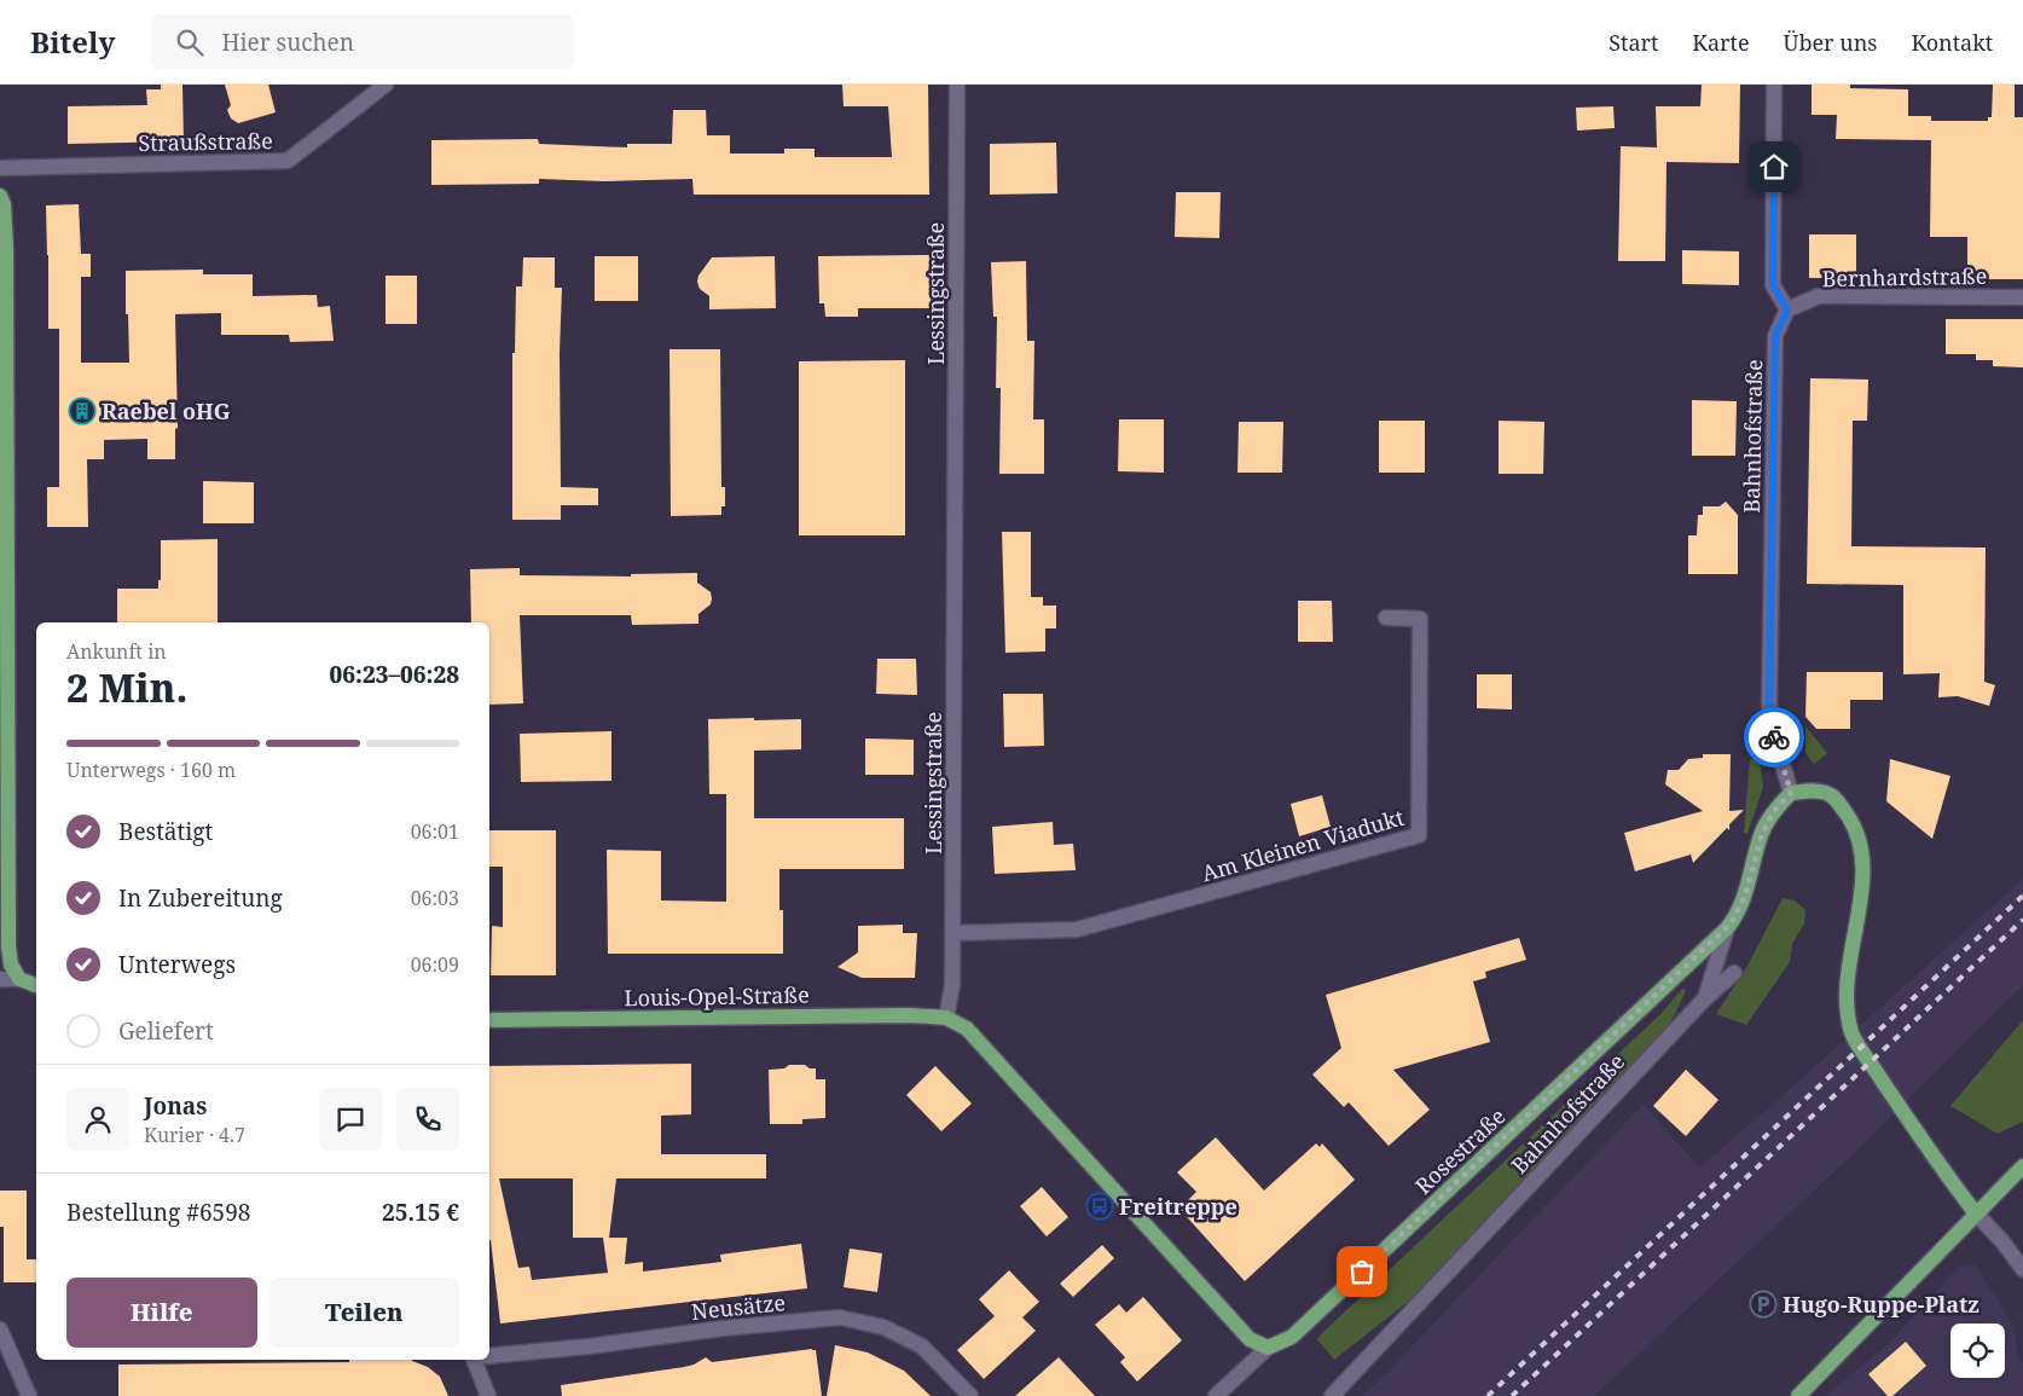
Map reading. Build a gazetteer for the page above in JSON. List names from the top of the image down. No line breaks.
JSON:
{"streets":{"main road":["Bahnhofstraße","Louis-Opel-Straße","Rosestraße"],"street":["Straußstraße","Bernhardstraße","Lessingstraße","Am Kleinen Viadukt","Neusätze"]},"crossings":[["Bernhardstraße","Bahnhofstraße"],["Lessingstraße","Am Kleinen Viadukt"],["Lessingstraße","Louis-Opel-Straße"],["Bahnhofstraße","Rosestraße"]],"places":{"building":["Raebel oHG"],"bus stop":["Freitreppe"],"parking":["Hugo-Ruppe-Platz"]},"page":{"header":"Bitely","search":"Hier suchen","nav":["Start","Karte","Über uns","Kontakt"],"heading":["2 Min.","Ankunft in","06:23–06:28"],"panel":["Jonas","Kurier · 4.7","Bestellung #6598","25.15 €"],"bar":"Unterwegs · 160 m","list":[["Bestätigt","06:01"],["In Zubereitung","06:03"],["Unterwegs","06:09"],"Geliefert"],"buttons":["Hilfe","Teilen"]}}
